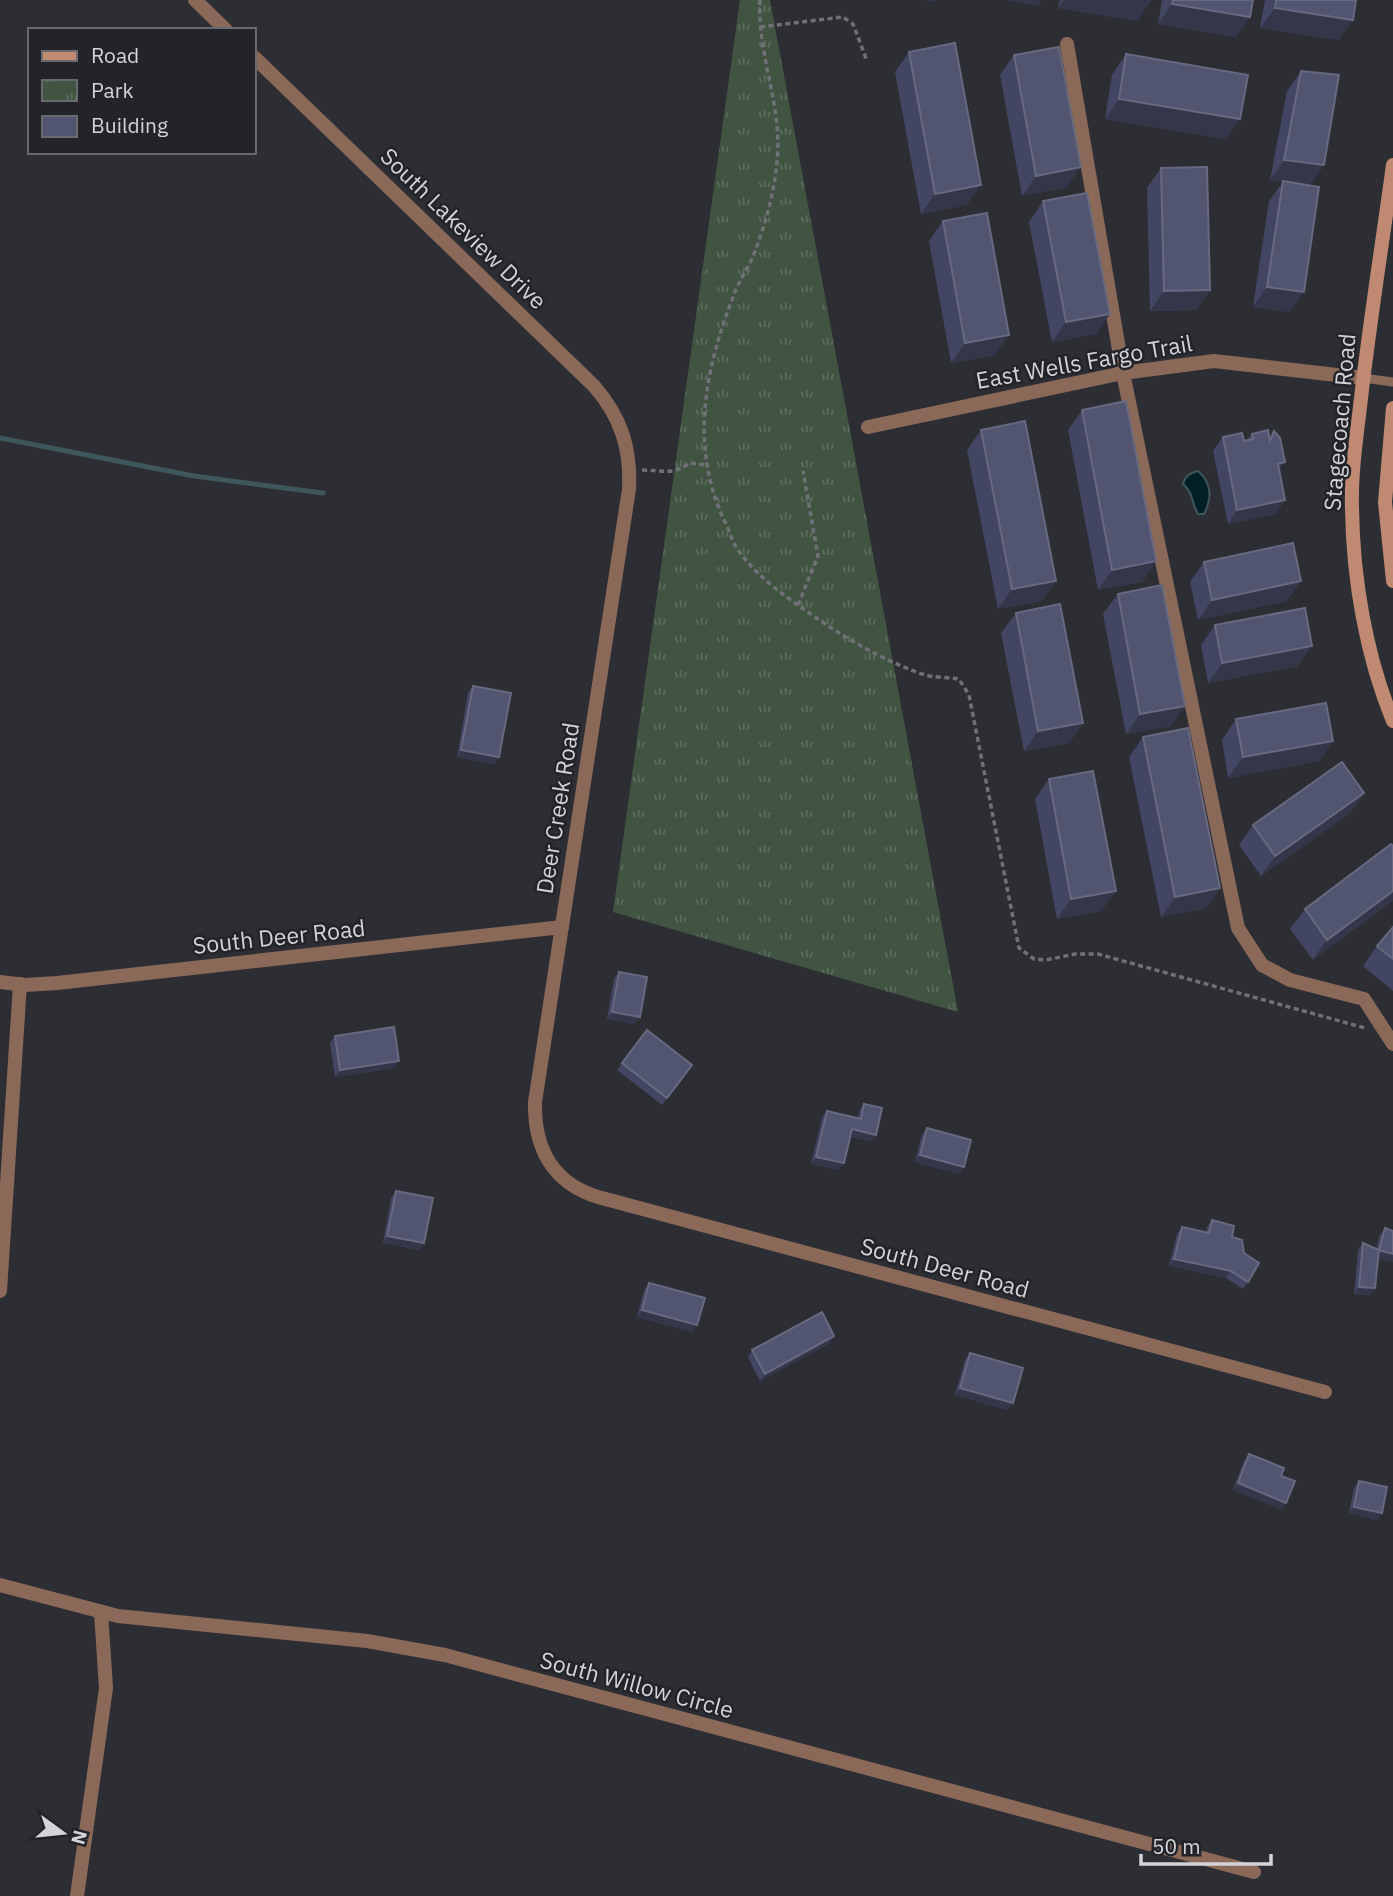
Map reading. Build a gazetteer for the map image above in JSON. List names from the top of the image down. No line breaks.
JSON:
{"streets":{"street":["South Lakeview Drive","East Wells Fargo Trail","Stagecoach Road","Deer Creek Road","South Deer Road","South Willow Circle"]},"crossings":[["South Lakeview Drive","Deer Creek Road"],["East Wells Fargo Trail","Stagecoach Road"],["Deer Creek Road","South Deer Road"]],"legend":["Road","Park","Building"],"scale_bar":"50 m","north":"right"}
